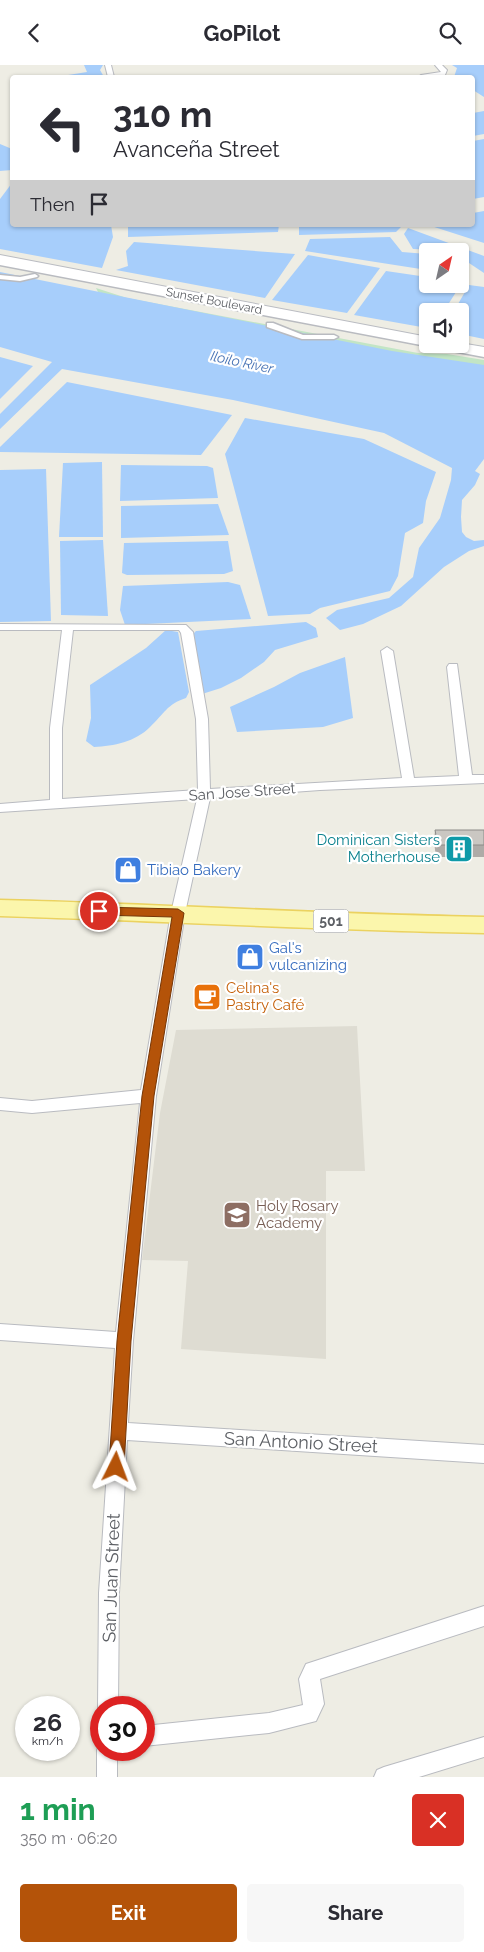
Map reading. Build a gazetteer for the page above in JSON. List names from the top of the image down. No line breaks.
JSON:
{"streets":{"main road":["Sunset Boulevard","501"],"street":["San Jose Street","San Antonio Street","San Juan Street"]},"crossings":[["San Jose Street","San Juan Street"],["501","San Juan Street"],["San Antonio Street","San Juan Street"]],"water":["Iloilo River"],"places":{"building":["Dominican Sisters Motherhouse"],"shop":["Tibiao Bakery","Gal's vulcanizing"],"cafe":["Celina's Pastry Café"],"school or university":["Holy Rosary Academy"]},"north":"top right","page":{"header":"GoPilot","turn":["310 m","Avanceña Street"],"then":"Then","speed":"26 km/h","limit":"30","heading":["1 min","350 m · 06:20"],"buttons":["Exit","Share"]}}
